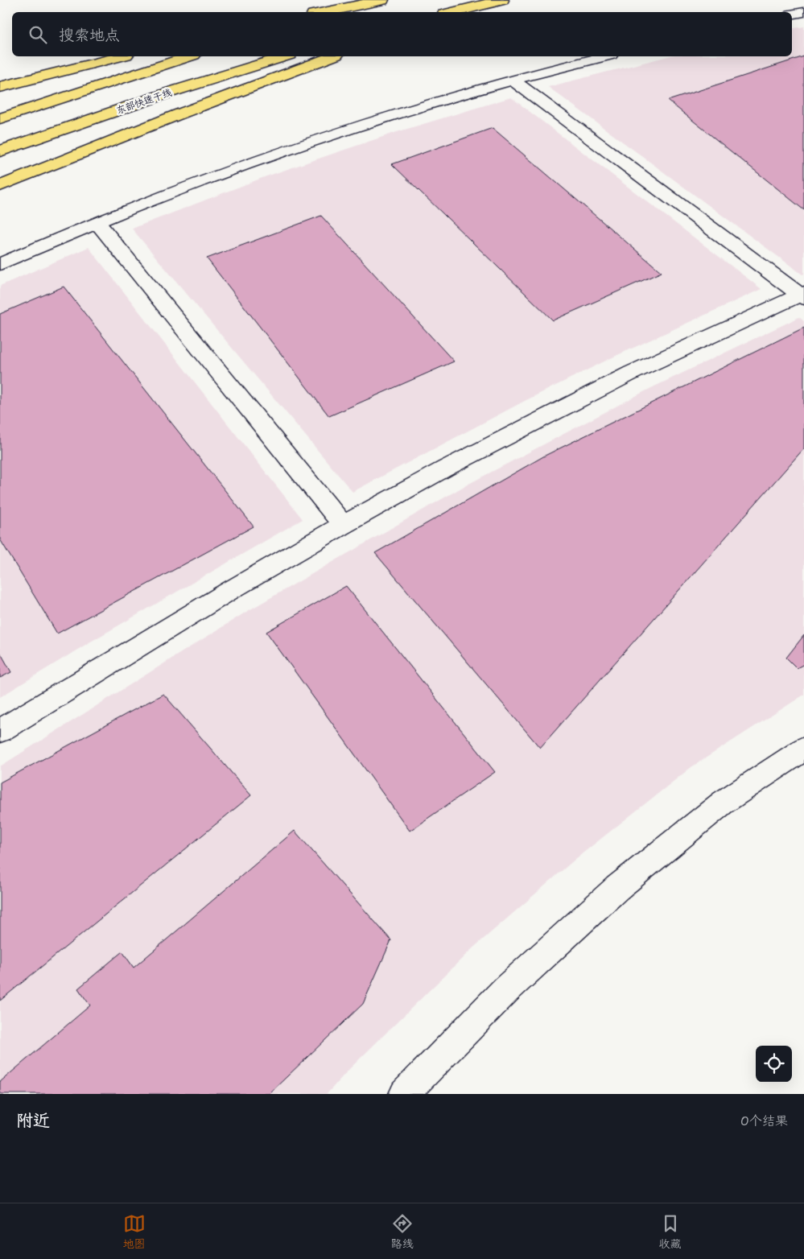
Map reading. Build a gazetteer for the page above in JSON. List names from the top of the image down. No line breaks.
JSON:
{"streets":{"main road":["东部快速干线"]},"page":{"search":"搜索地点","heading":["附近","0个结果"],"nav":["地图","路线","收藏"]}}
